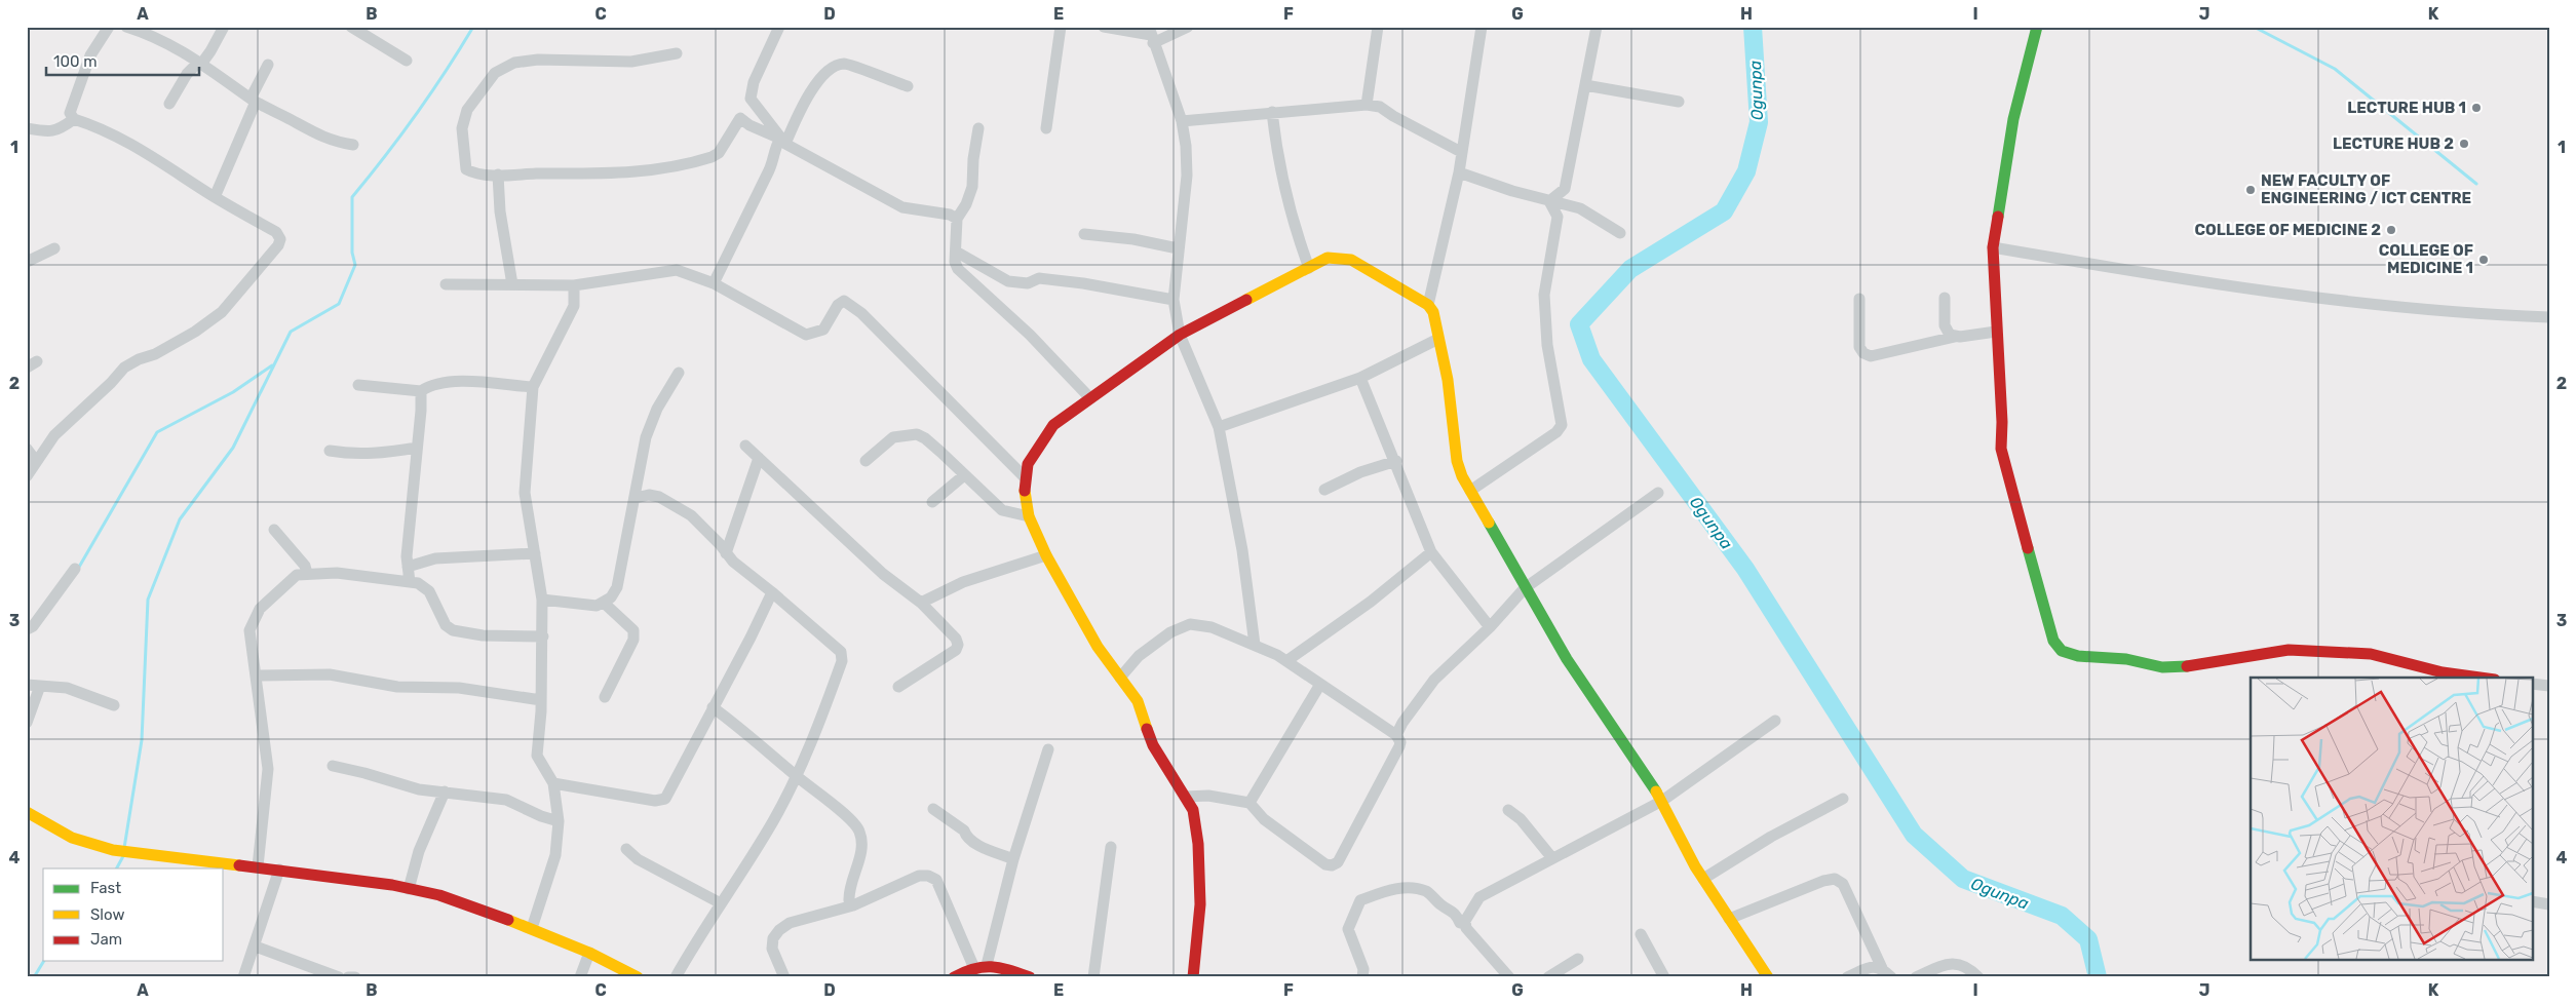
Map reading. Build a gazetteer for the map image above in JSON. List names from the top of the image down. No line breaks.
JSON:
{"water":["Ogunpa"],"places":["LECTURE HUB 1","LECTURE HUB 2","NEW FACULTY OF ENGINEERING / ICT CENTRE","COLLEGE OF MEDICINE 2","COLLEGE OF MEDICINE 1"],"legend":["Fast","Slow","Jam"],"scale_bar":"100 m","grid":{"columns":["A","B","C","D","E","F","G","H","I","J","K"],"rows":["1","2","3","4"]}}
